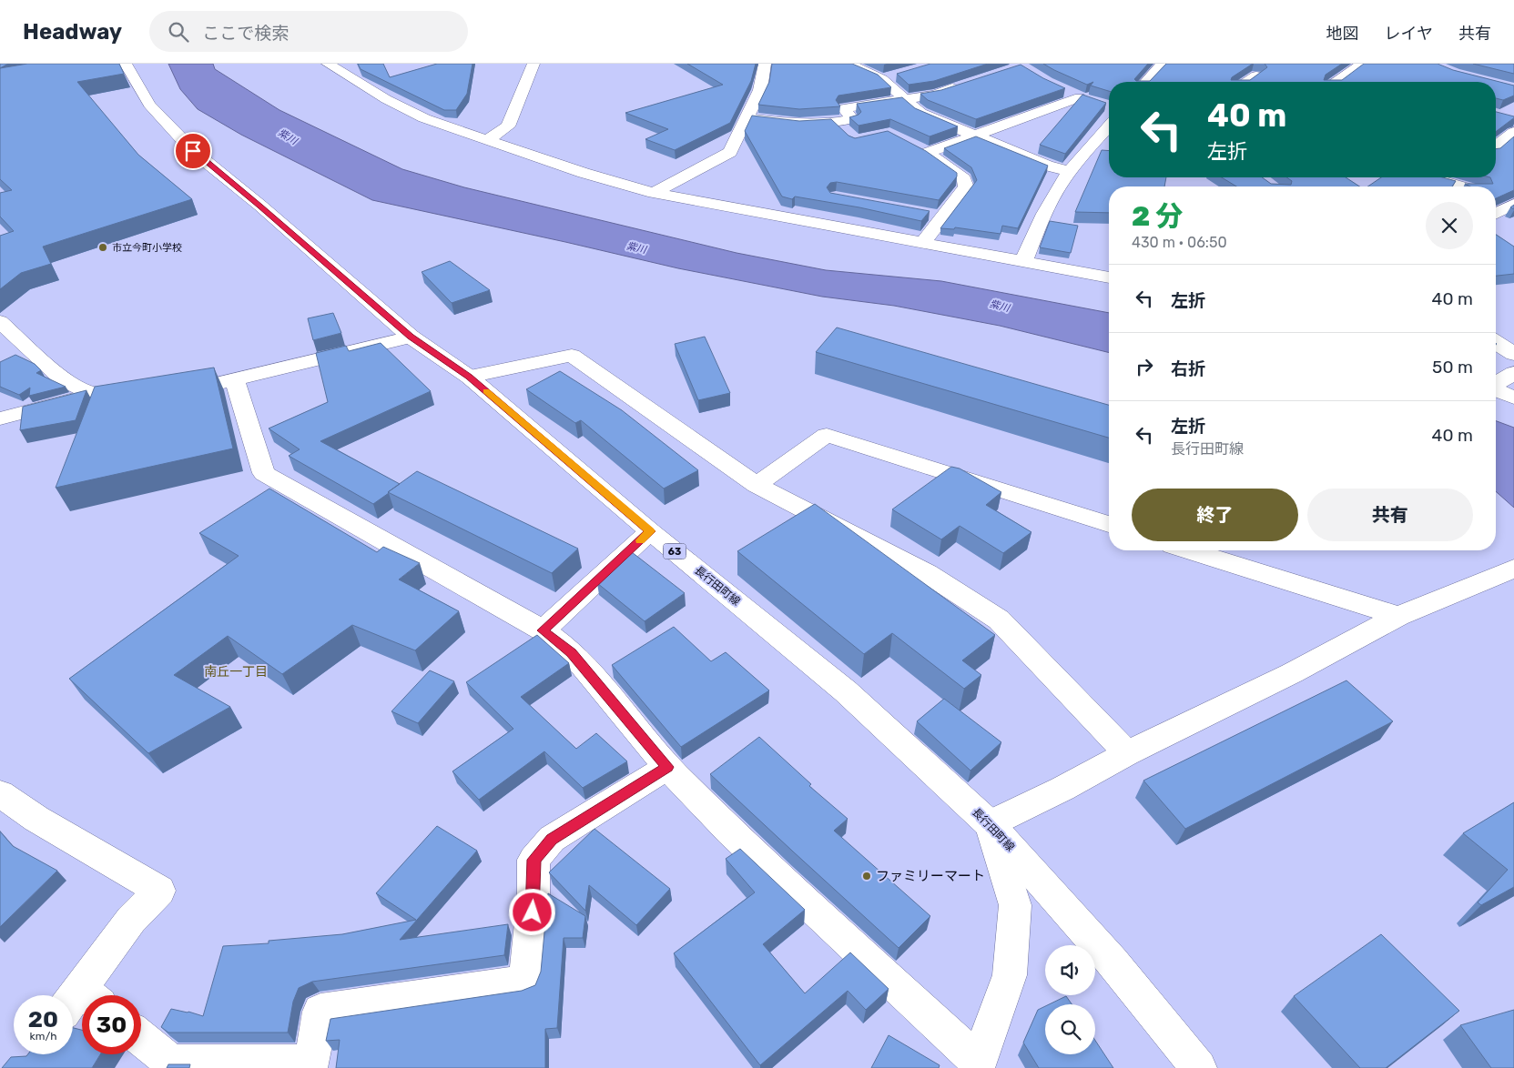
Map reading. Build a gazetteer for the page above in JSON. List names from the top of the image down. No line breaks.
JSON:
{"streets":{"street":["63","長行田町線"]},"districts":["南丘一丁目"],"water":["紫川"],"places":["市立今町小学校","ファミリーマート"],"page":{"header":"Headway","search":"ここで検索","nav":["地図","レイヤ","共有"],"turn":["40 m","左折"],"heading":["2 分","430 m · 06:50"],"list":[{"name":"左折","value":"40 m"},{"name":"右折","value":"50 m"},{"name":"左折","note":"長行田町線","value":"40 m"}],"buttons":["終了","共有"],"speed":"20 km/h","limit":"30"}}
